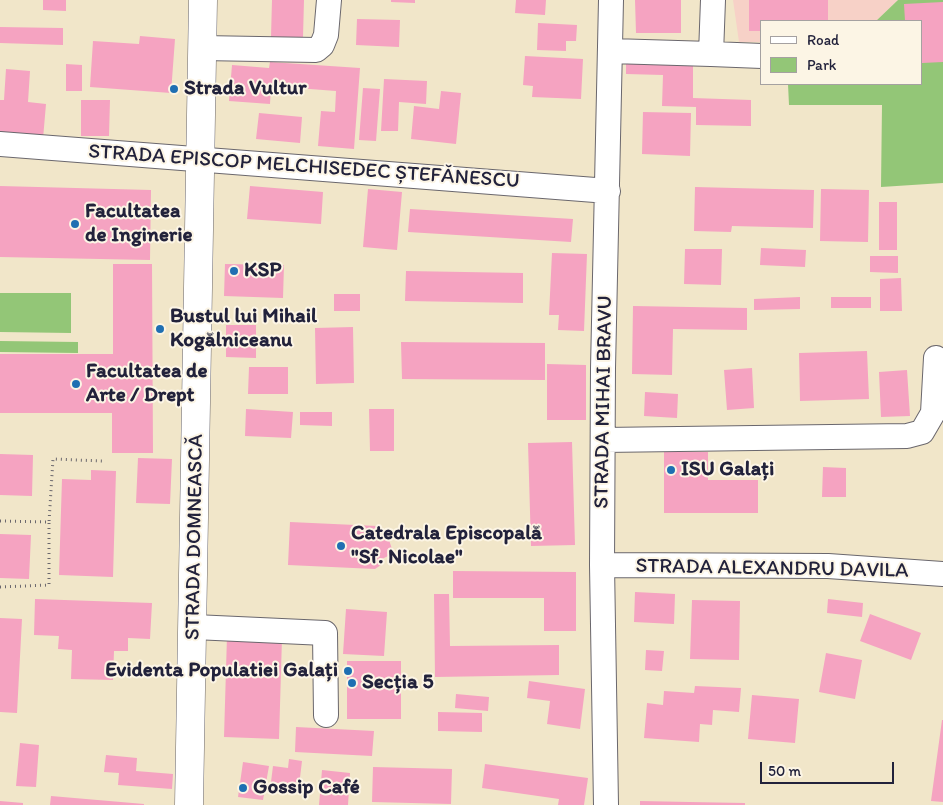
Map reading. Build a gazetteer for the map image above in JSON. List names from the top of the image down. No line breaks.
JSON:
{"streets":{"main road":["STRADA DOMNEASCĂ"],"street":["STRADA EPISCOP MELCHISEDEC ȘTEFĂNESCU","STRADA MIHAI BRAVU","STRADA ALEXANDRU DAVILA"]},"crossings":[["STRADA EPISCOP MELCHISEDEC ȘTEFĂNESCU","STRADA MIHAI BRAVU"],["STRADA EPISCOP MELCHISEDEC ȘTEFĂNESCU","STRADA DOMNEASCĂ"],["STRADA MIHAI BRAVU","STRADA ALEXANDRU DAVILA"]],"places":["Strada Vultur","Facultatea de Inginerie","KSP","Bustul lui Mihail Kogălniceanu","Facultatea de Arte / Drept","ISU Galați","Catedrala Episcopală \"Sf. Nicolae\"","Evidenta Populatiei Galați","Secția 5","Gossip Café"],"legend":["Road","Park"],"scale_bar":"50 m"}
